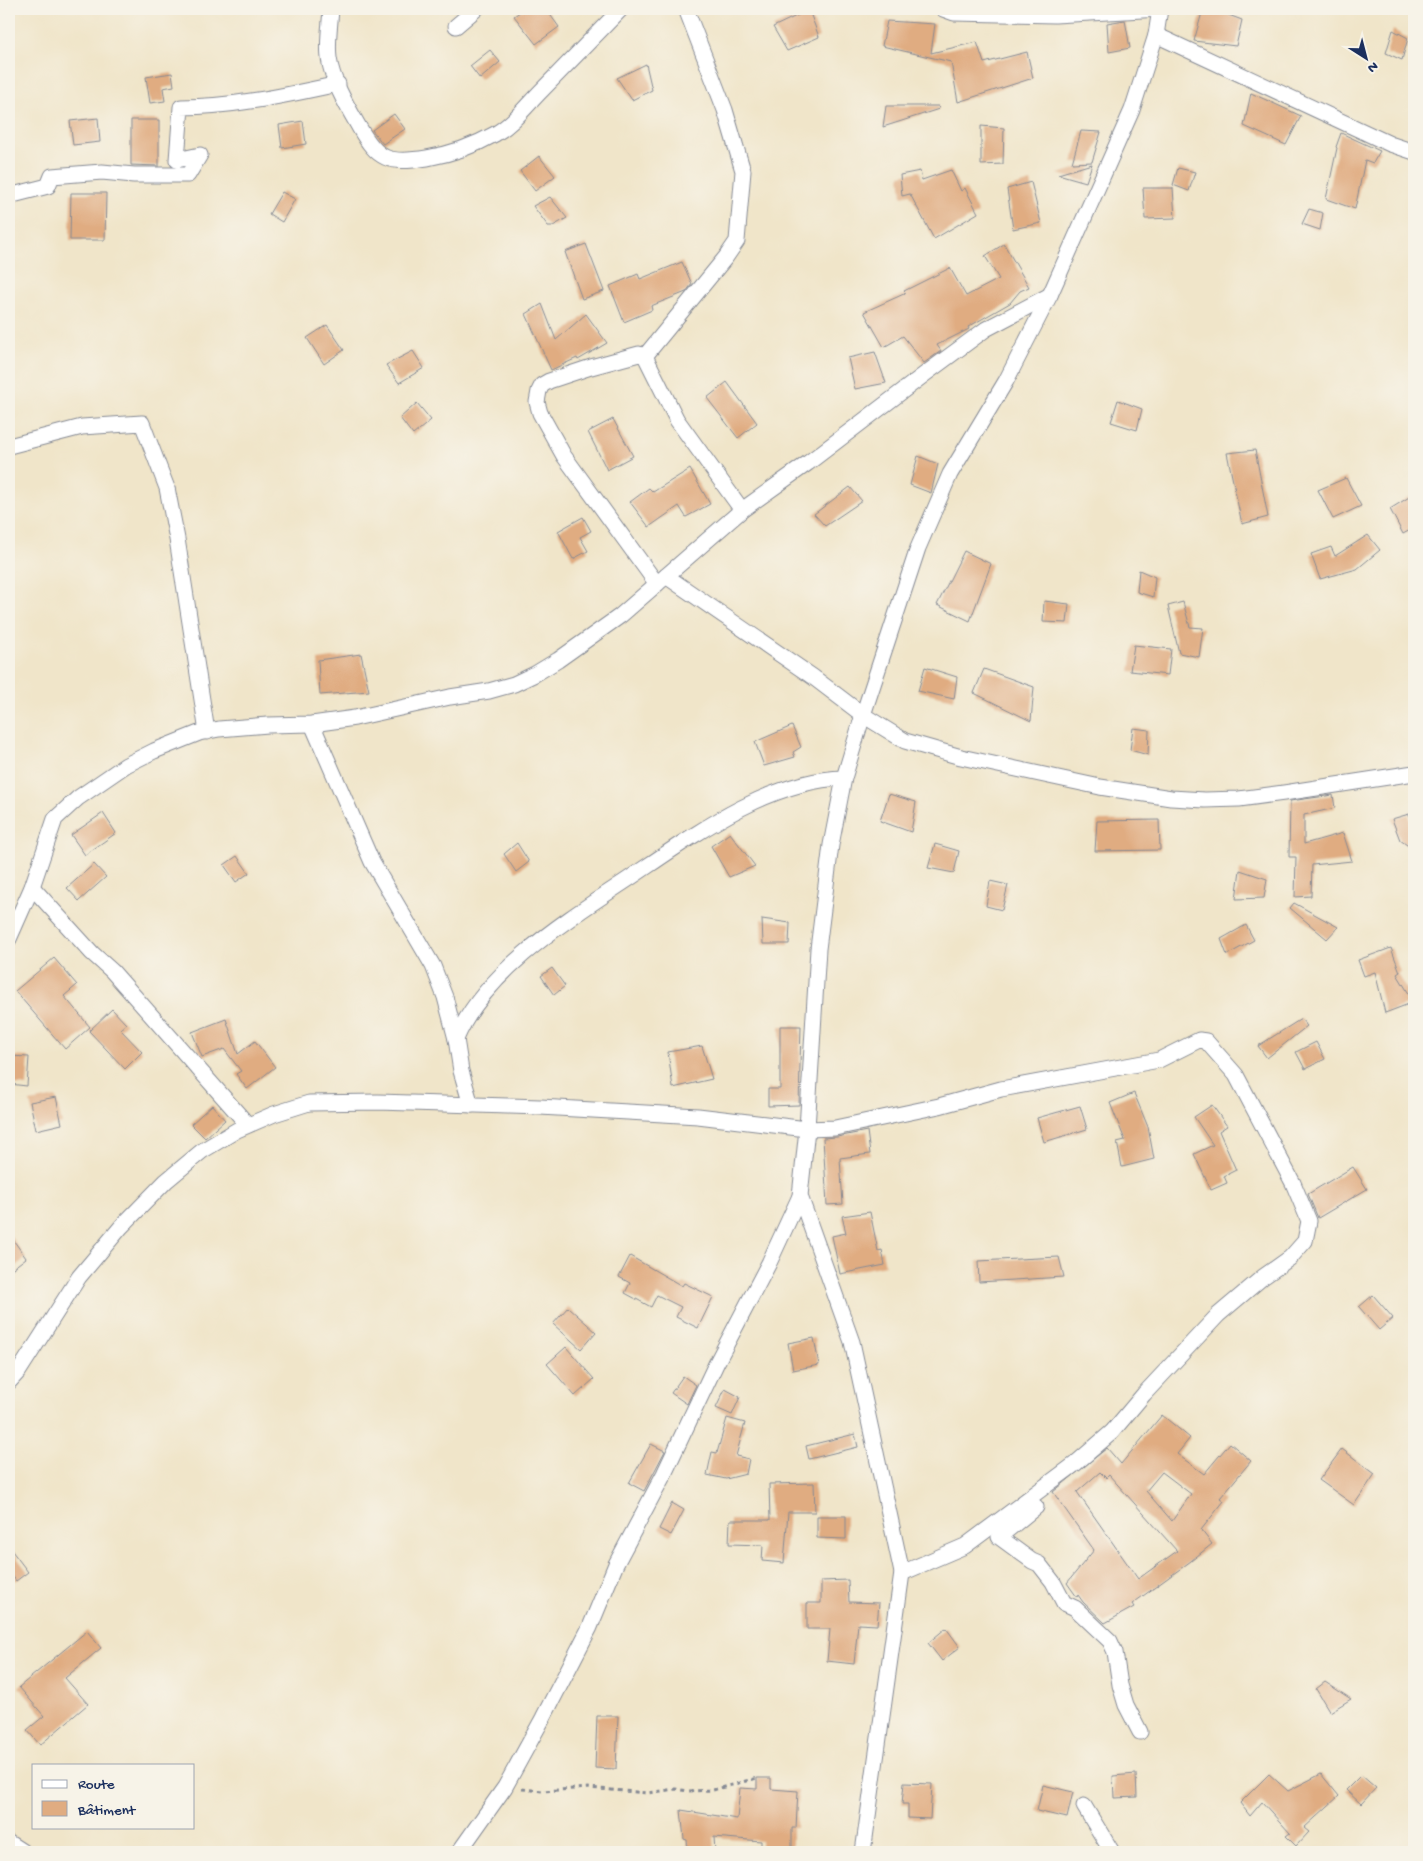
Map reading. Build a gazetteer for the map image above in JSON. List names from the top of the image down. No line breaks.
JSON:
{"legend":["Route","Bâtiment"],"north":"bottom right"}
